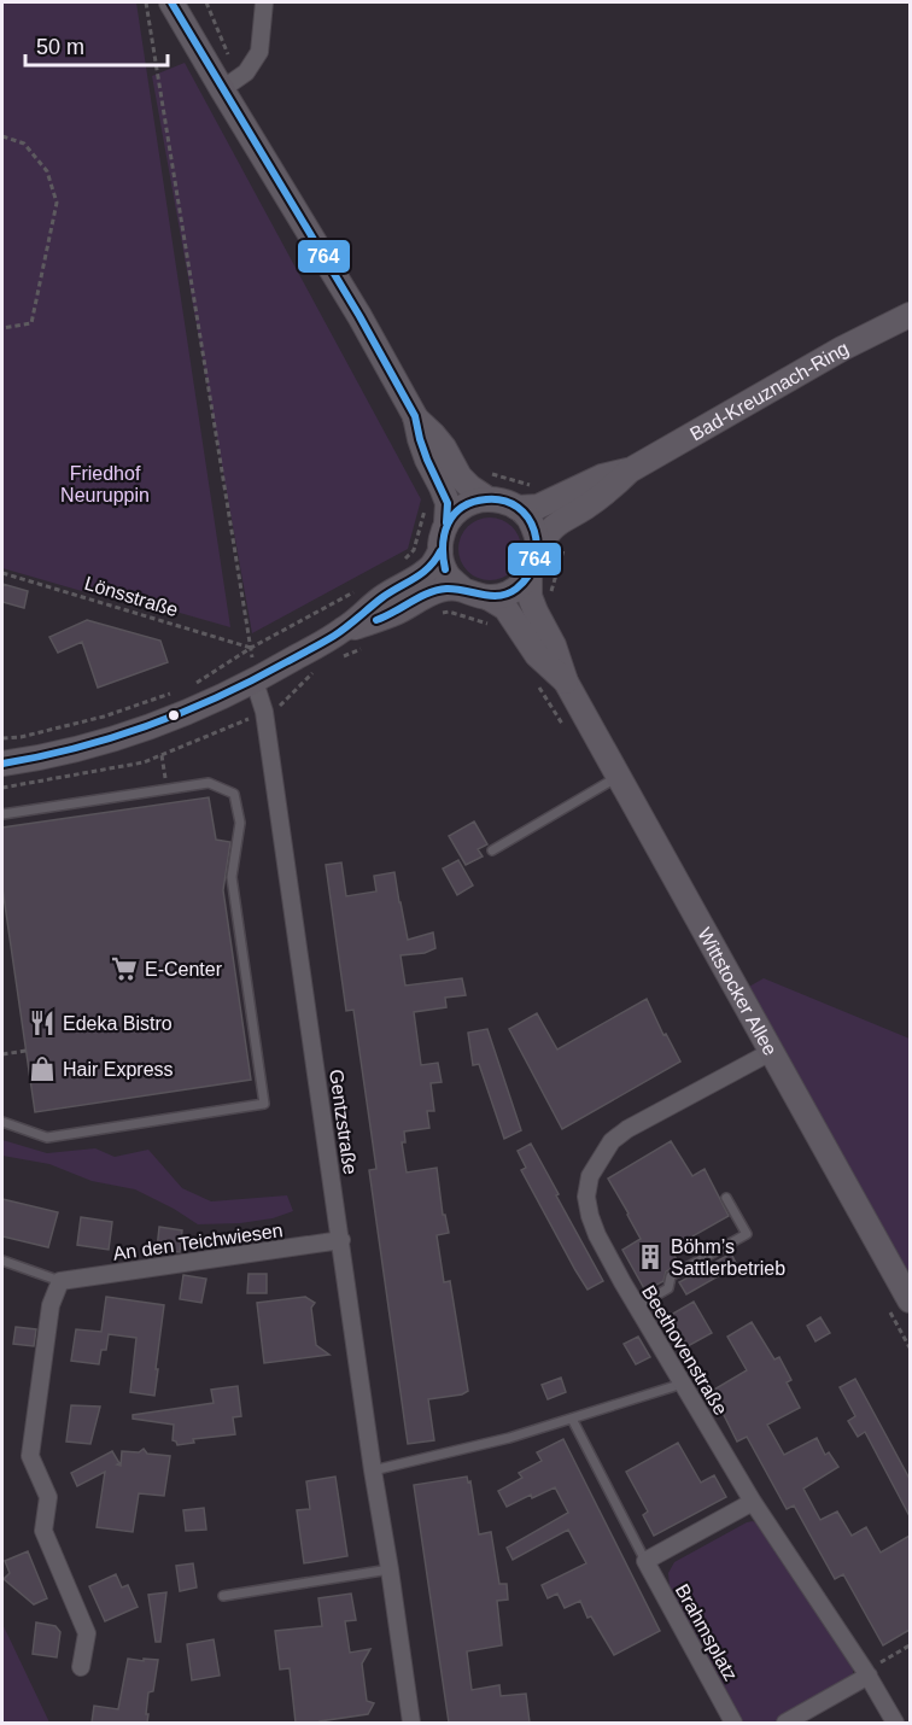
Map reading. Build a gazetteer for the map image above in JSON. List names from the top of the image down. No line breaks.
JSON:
{"streets":{"main road":["Bad-Kreuznach-Ring","Wittstocker Allee"],"street":["Gentzstraße","An den Teichwiesen","Beethovenstraße","Brahmsplatz"],"path":["Lönsstraße"]},"crossings":[["Wittstocker Allee","Beethovenstraße"],["Gentzstraße","An den Teichwiesen"]],"parks":["Friedhof Neuruppin"],"places":{"supermarket":["E-Center"],"restaurant":["Edeka Bistro"],"shop":["Hair Express"],"building":["Böhm’s Sattlerbetrieb"]},"lines":["transit line 764"],"scale_bar":"50 m"}
